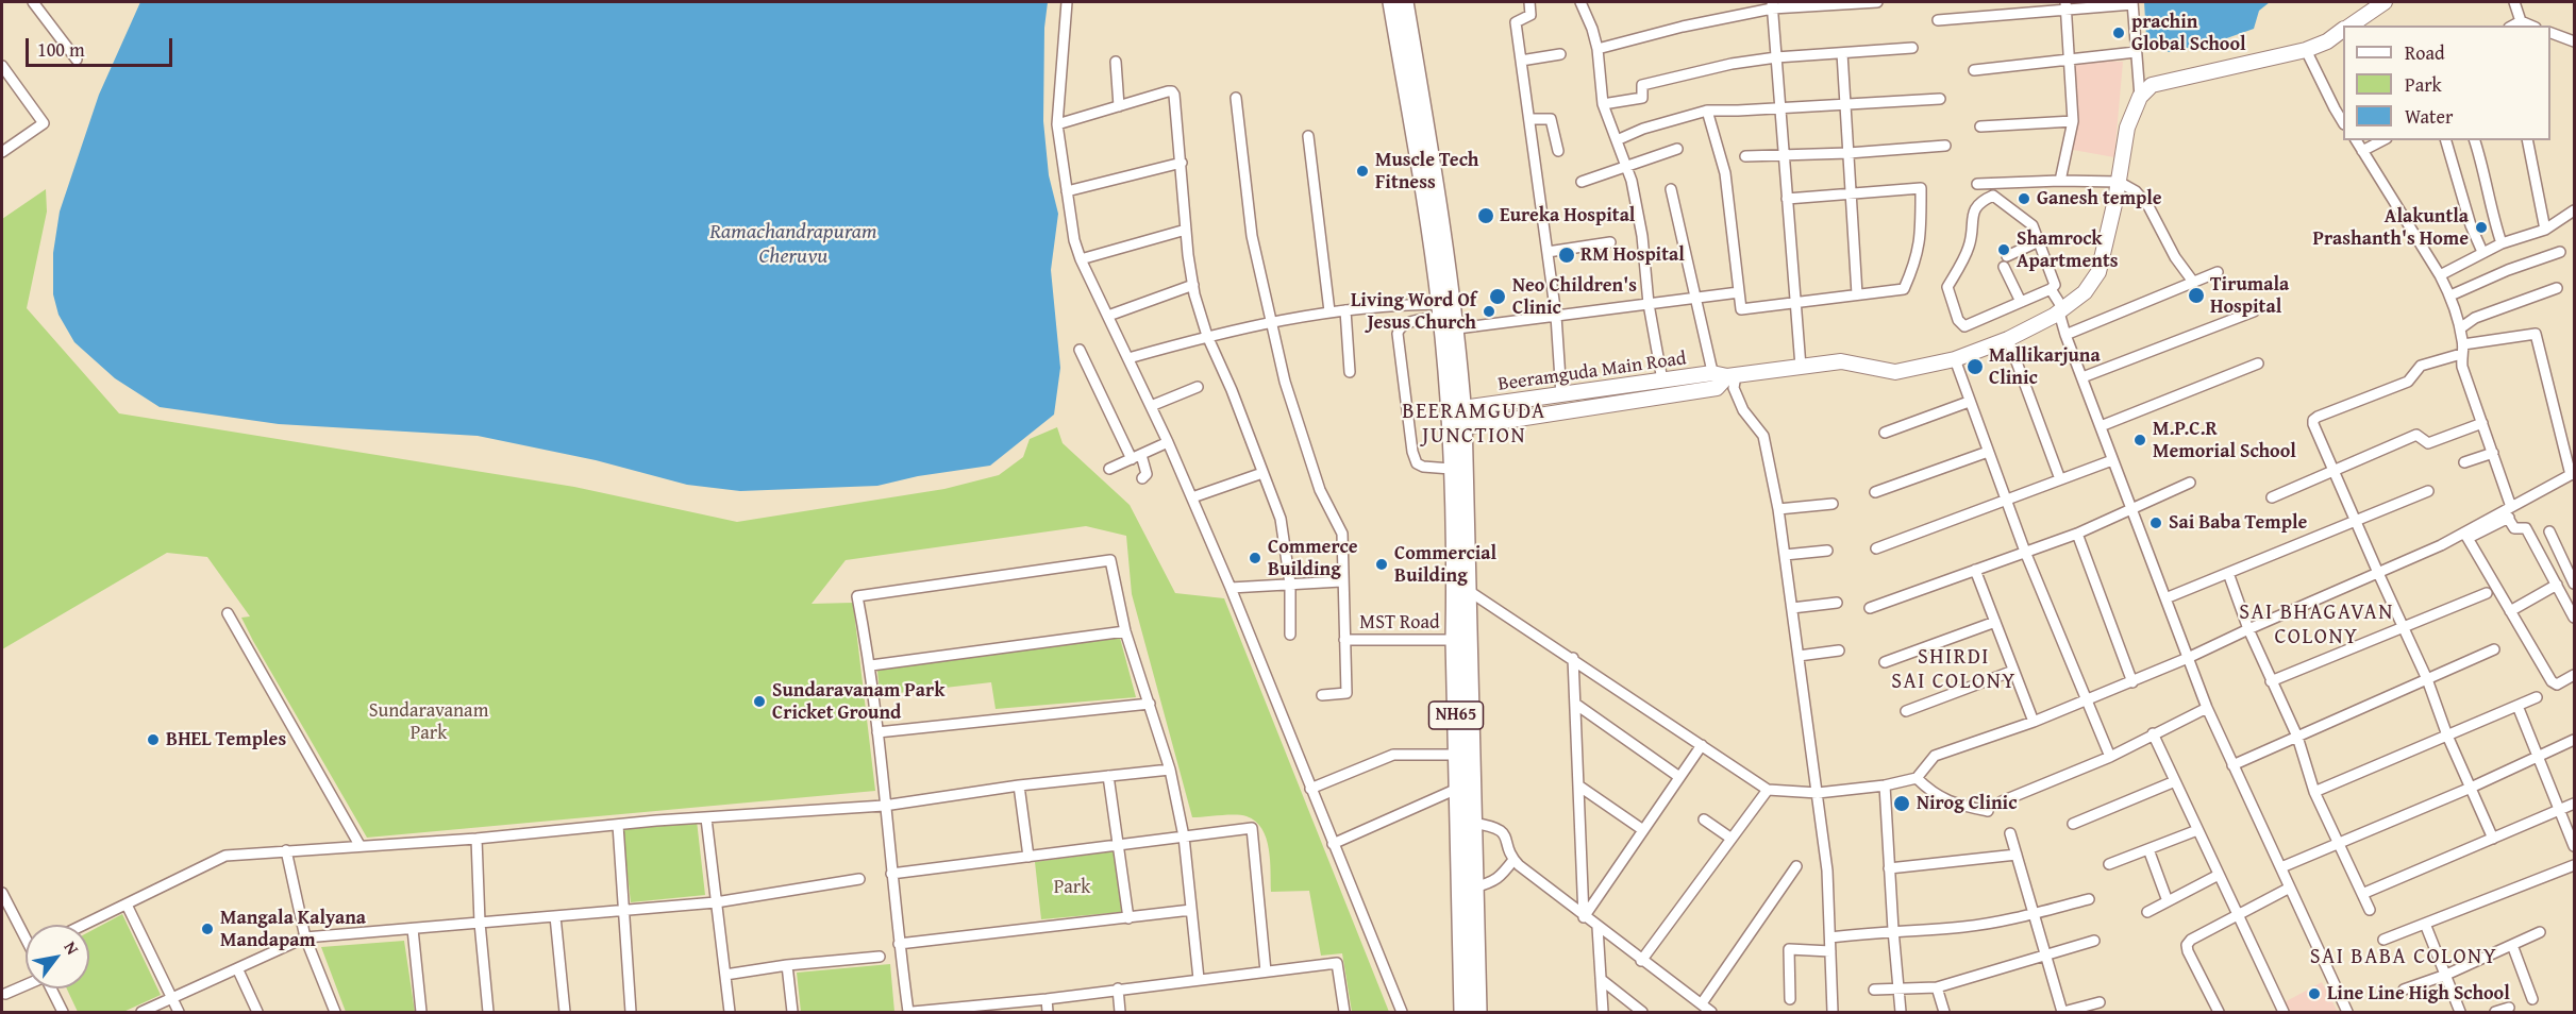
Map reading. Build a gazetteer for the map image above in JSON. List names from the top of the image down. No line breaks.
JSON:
{"streets":{"highway":["NH65"],"main road":["Beeramguda Main Road"],"street":["MST Road"]},"crossings":[["Beeramguda Main Road","NH65"],["MST Road","NH65"]],"districts":["BEERAMGUDA JUNCTION","SAI BHAGAVAN COLONY","SHIRDI SAI COLONY","SAI BABA COLONY"],"water":["Ramachandrapuram Cheruvu"],"parks":["Sundaravanam Park","Park"],"places":["prachin Global School","Muscle Tech Fitness","Ganesh temple","Eureka Hospital","Alakuntla Prashanth's Home","Shamrock Apartments","RM Hospital","Tirumala Hospital","Neo Children's Clinic","Living Word Of Jesus Church","Mallikarjuna Clinic","M.P.C.R Memorial School","Sai Baba Temple","Commerce Building","Commercial Building","Sundaravanam Park Cricket Ground","BHEL Temples","Nirog Clinic","Mangala Kalyana Mandapam","Line Line High School"],"legend":["Road","Park","Water"],"scale_bar":"100 m","north":"top right"}
